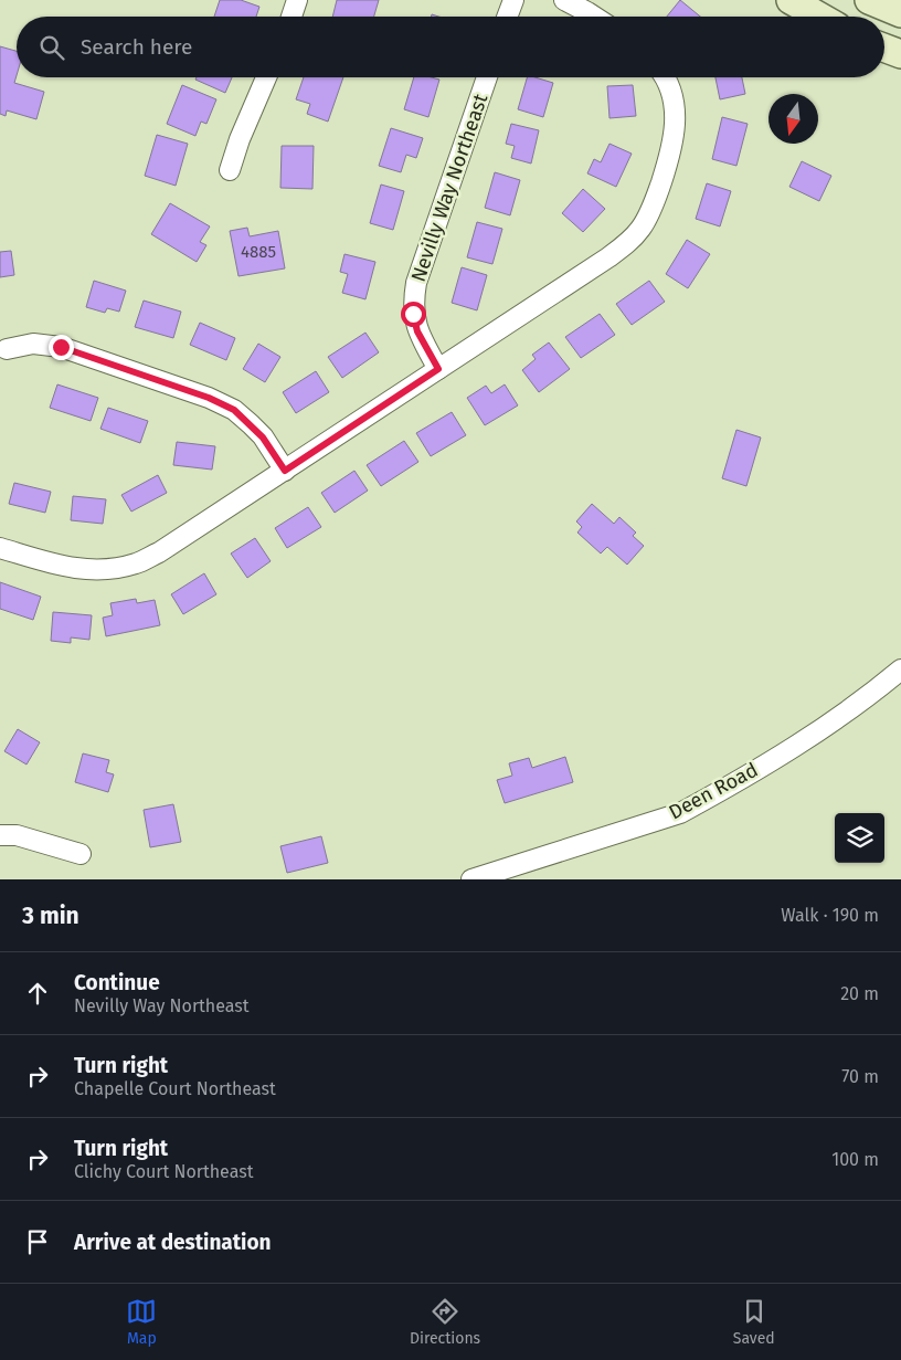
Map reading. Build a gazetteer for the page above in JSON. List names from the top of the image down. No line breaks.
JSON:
{"streets":{"street":["Nevilly Way Northeast","Deen Road"]},"house_numbers":["4885"],"north":"bottom","page":{"search":"Search here","heading":["3 min","Walk · 190 m"],"list":[["Continue","Nevilly Way Northeast","20 m"],["Turn right","Chapelle Court Northeast","70 m"],["Turn right","Clichy Court Northeast","100 m"],"Arrive at destination"],"nav":["Map","Directions","Saved"]}}
